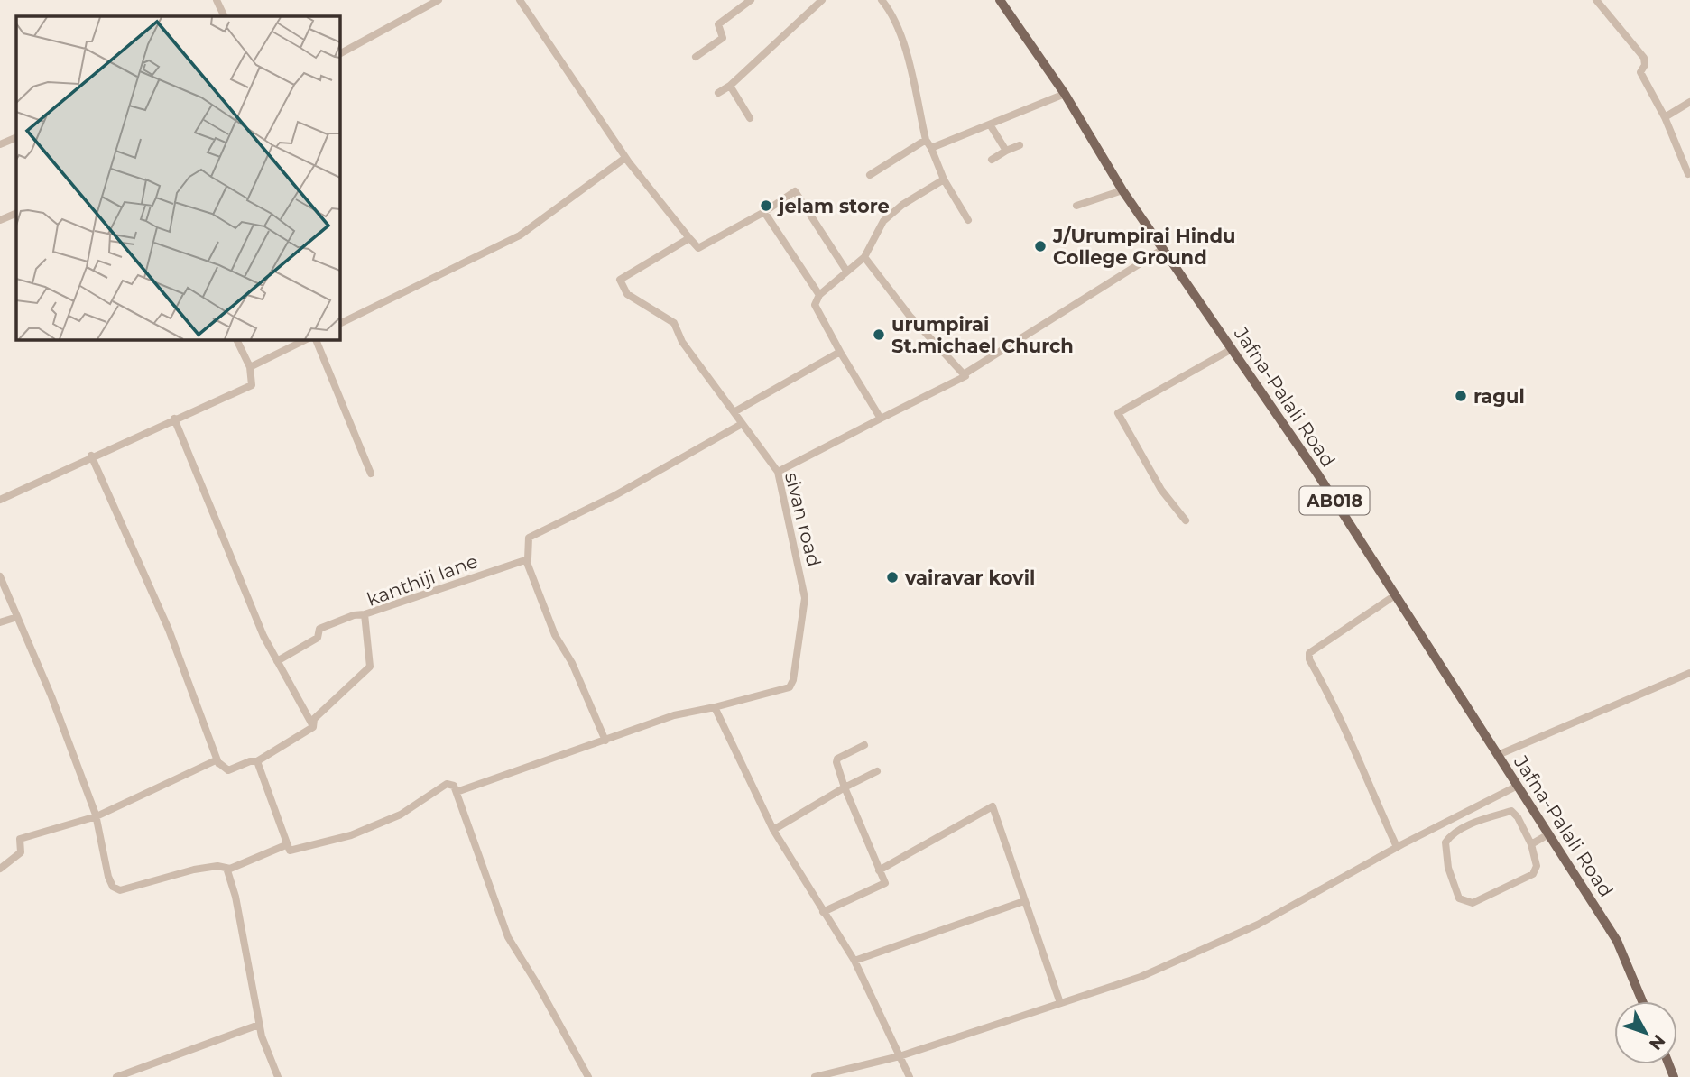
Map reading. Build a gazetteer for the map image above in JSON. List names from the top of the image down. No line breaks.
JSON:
{"streets":{"main road":["Jafna-Palali Road","AB018"],"street":["sivan road","kanthiji lane"]},"places":["jelam store","J/Urumpirai Hindu College Ground","urumpirai St.michael Church","ragul","vairavar kovil"],"north":"bottom right"}
